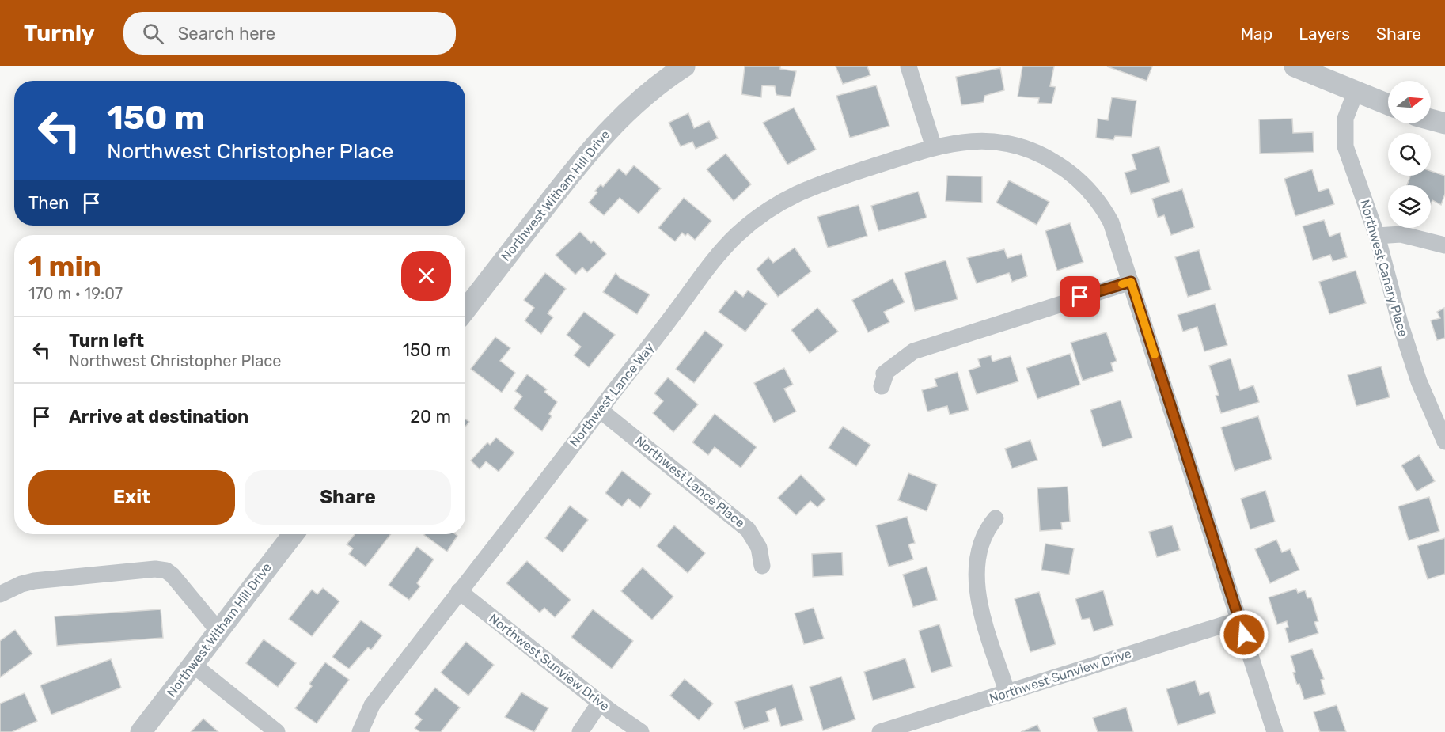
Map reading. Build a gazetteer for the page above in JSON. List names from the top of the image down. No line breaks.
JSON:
{"streets":{"street":["Northwest Witham Hill Drive","Northwest Canary Place","Northwest Lance Way","Northwest Lance Place","Northwest Sunview Drive"]},"crossings":[["Northwest Lance Way","Northwest Lance Place"],["Northwest Lance Way","Northwest Sunview Drive"]],"north":"right","page":{"header":"Turnly","search":"Search here","nav":["Map","Layers","Share"],"turn":["150 m","Northwest Christopher Place"],"then":"Then","heading":["1 min","170 m · 19:07"],"list":[{"name":"Turn left","note":"Northwest Christopher Place","value":"150 m"},{"name":"Arrive at destination","value":"20 m"}],"buttons":["Exit","Share"]}}
